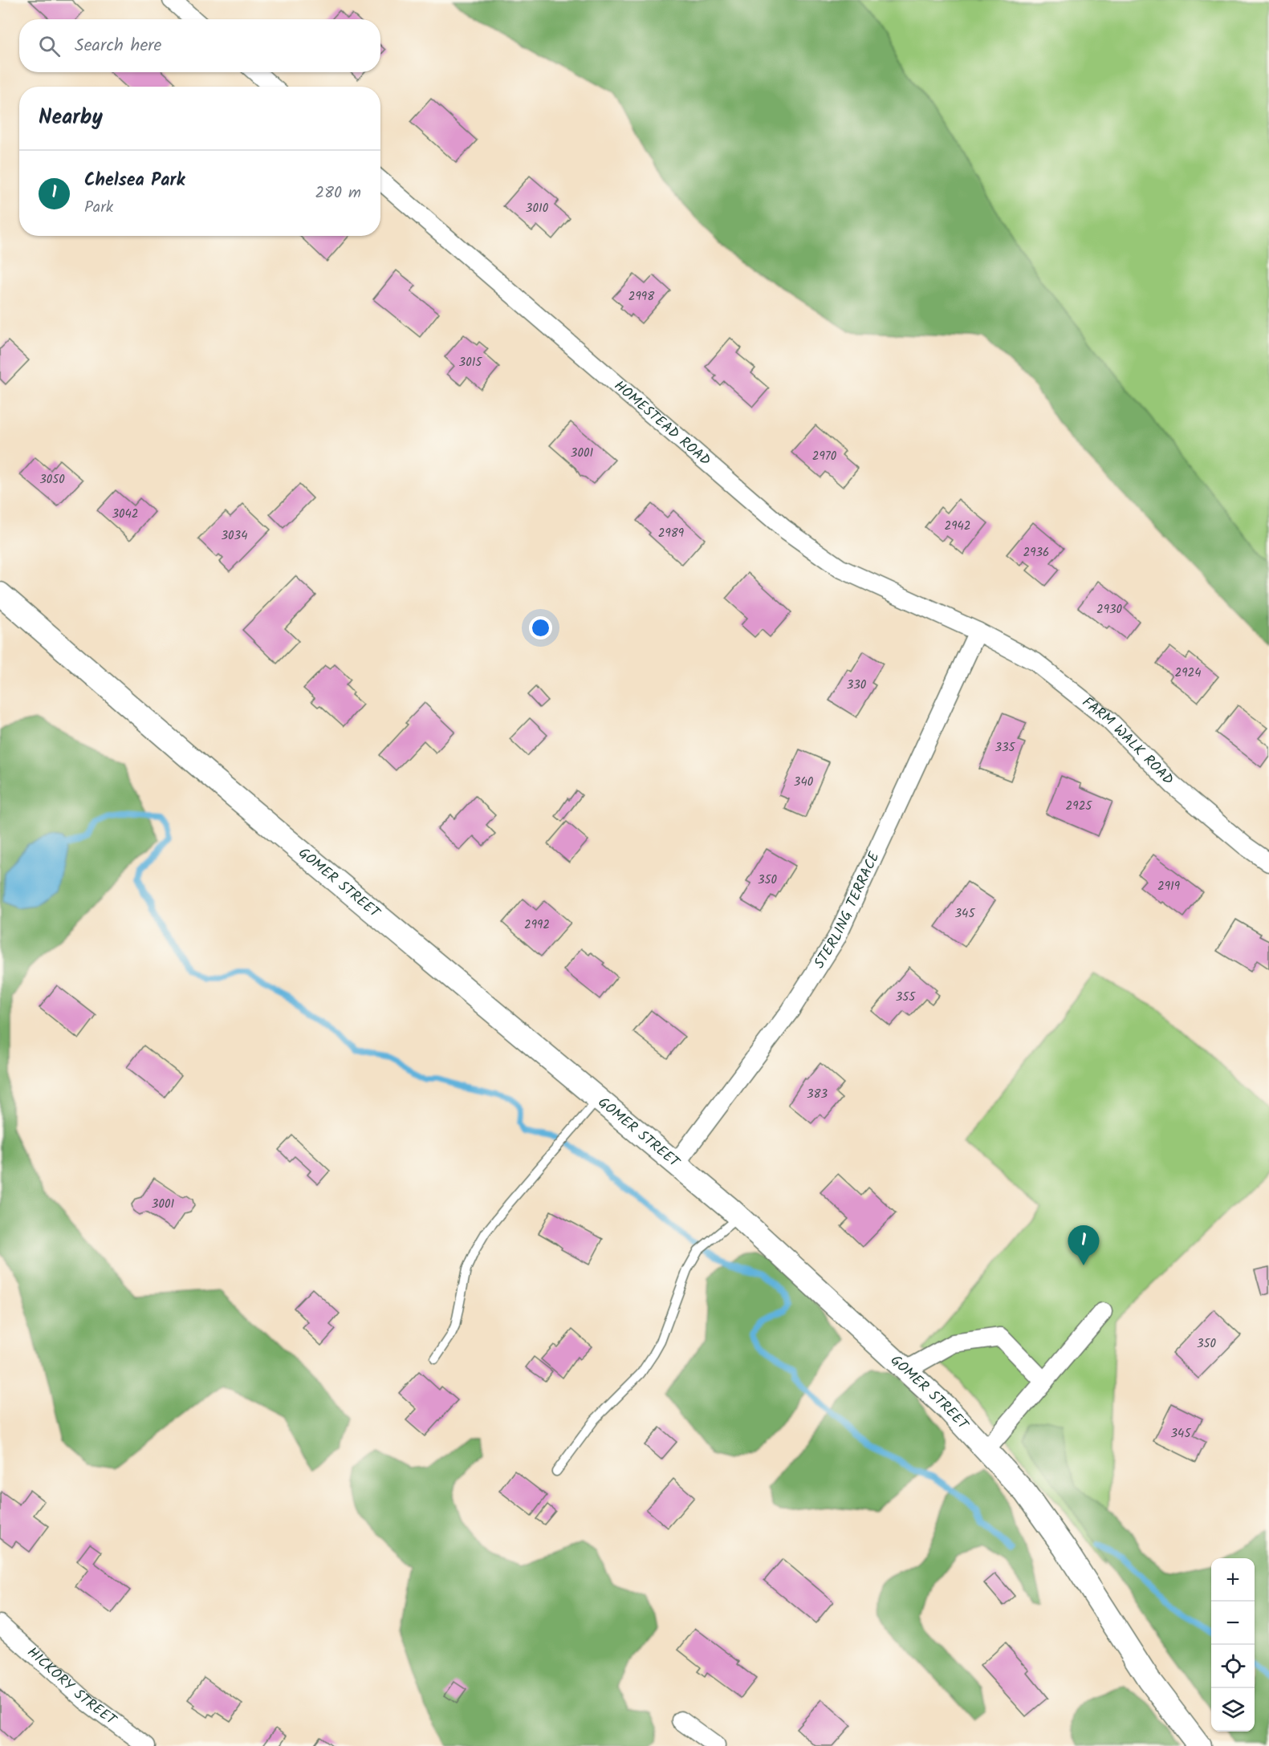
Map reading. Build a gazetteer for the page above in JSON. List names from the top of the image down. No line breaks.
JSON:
{"streets":{"street":["HOMESTEAD ROAD","FARM WALK ROAD","GOMER STREET","STERLING TERRACE","HICKORY STREET"]},"crossings":[["HOMESTEAD ROAD","FARM WALK ROAD"],["HOMESTEAD ROAD","STERLING TERRACE"],["FARM WALK ROAD","STERLING TERRACE"],["GOMER STREET","STERLING TERRACE"]],"house_numbers":["3010","2998","3015","3001","2970","3050","3042","2942","2989","3034","2936","2930","2924","330","335","340","2925","350","2919","345","2992","355","383","3001","350","345"],"page":{"search":"Search here","heading":"Nearby","list":[{"mark":"1","name":"Chelsea Park","note":"Park","value":"280 m"}],"pins":"1","map_buttons":["+","−"]}}
